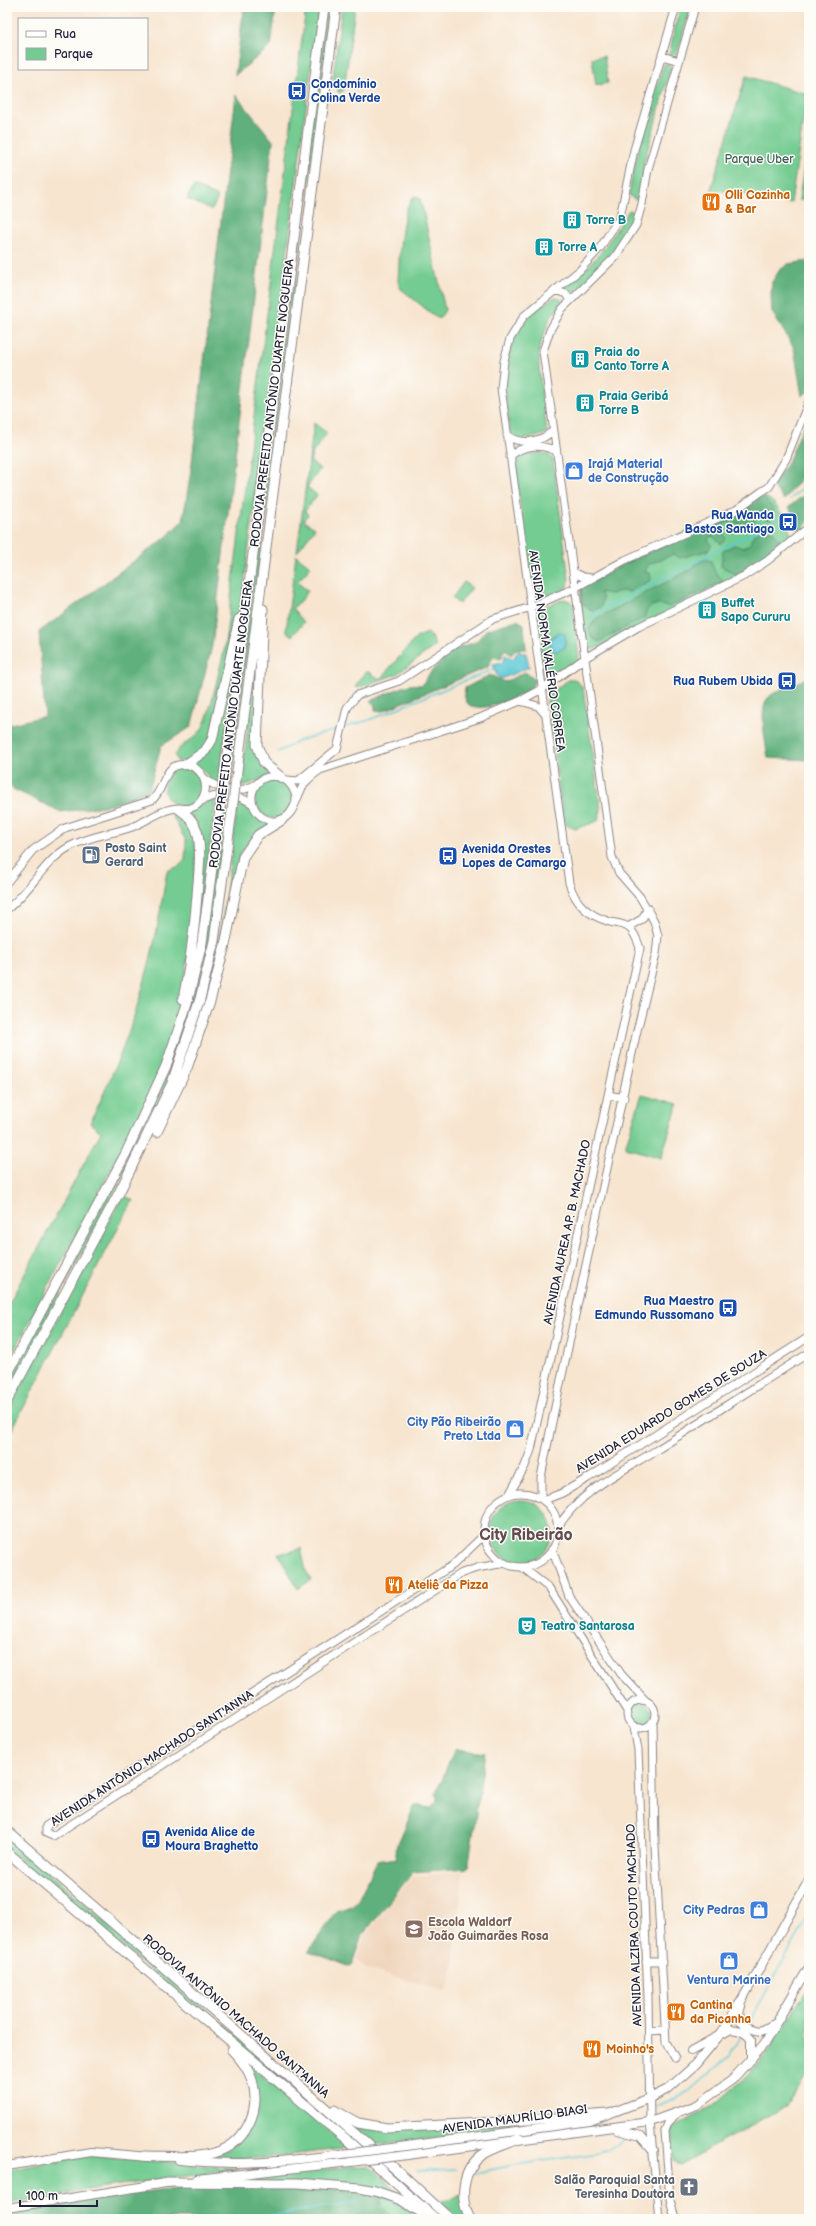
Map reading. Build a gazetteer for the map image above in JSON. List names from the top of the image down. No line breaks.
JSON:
{"streets":{"highway":["RODOVIA PREFEITO ANTÔNIO DUARTE NOGUEIRA","RODOVIA ANTÔNIO MACHADO SANT'ANNA"],"main road":["AVENIDA MAURÍLIO BIAGI"],"street":["AVENIDA NORMA VALÉRIO CORREA","AVENIDA AUREA AP. B. MACHADO","AVENIDA EDUARDO GOMES DE SOUZA","AVENIDA ANTÔNIO MACHADO SANT'ANNA","AVENIDA ALZIRA COUTO MACHADO"]},"crossings":[["AVENIDA NORMA VALÉRIO CORREA","AVENIDA AUREA AP. B. MACHADO"],["AVENIDA AUREA AP. B. MACHADO","AVENIDA EDUARDO GOMES DE SOUZA"],["AVENIDA AUREA AP. B. MACHADO","AVENIDA ANTÔNIO MACHADO SANT'ANNA"],["AVENIDA EDUARDO GOMES DE SOUZA","AVENIDA ANTÔNIO MACHADO SANT'ANNA"],["AVENIDA ALZIRA COUTO MACHADO","AVENIDA MAURÍLIO BIAGI"]],"districts":["City Ribeirão"],"parks":["Parque Uber"],"places":{"bus stop":["Condomínio Colina Verde","Rua Wanda Bastos Santiago","Rua Rubem Ubida","Avenida Orestes Lopes de Camargo","Rua Maestro Edmundo Russomano","Avenida Alice de Moura Braghetto"],"restaurant":["Olli Cozinha & Bar","Ateliê da Pizza","Cantina da Picanha","Moinho's"],"building":["Torre B","Torre A","Praia do Canto Torre A","Praia Geribá Torre B","Buffet Sapo Cururu"],"shop":["Irajá Material de Construção","City Pão Ribeirão Preto Ltda","City Pedras","Ventura Marine"],"fuel station":["Posto Saint Gerard"],"theatre":["Teatro Santarosa"],"school or university":["Escola Waldorf João Guimarães Rosa"],"church":["Salão Paroquial Santa Teresinha Doutora"]},"legend":["Rua","Parque"],"scale_bar":"100 m"}
